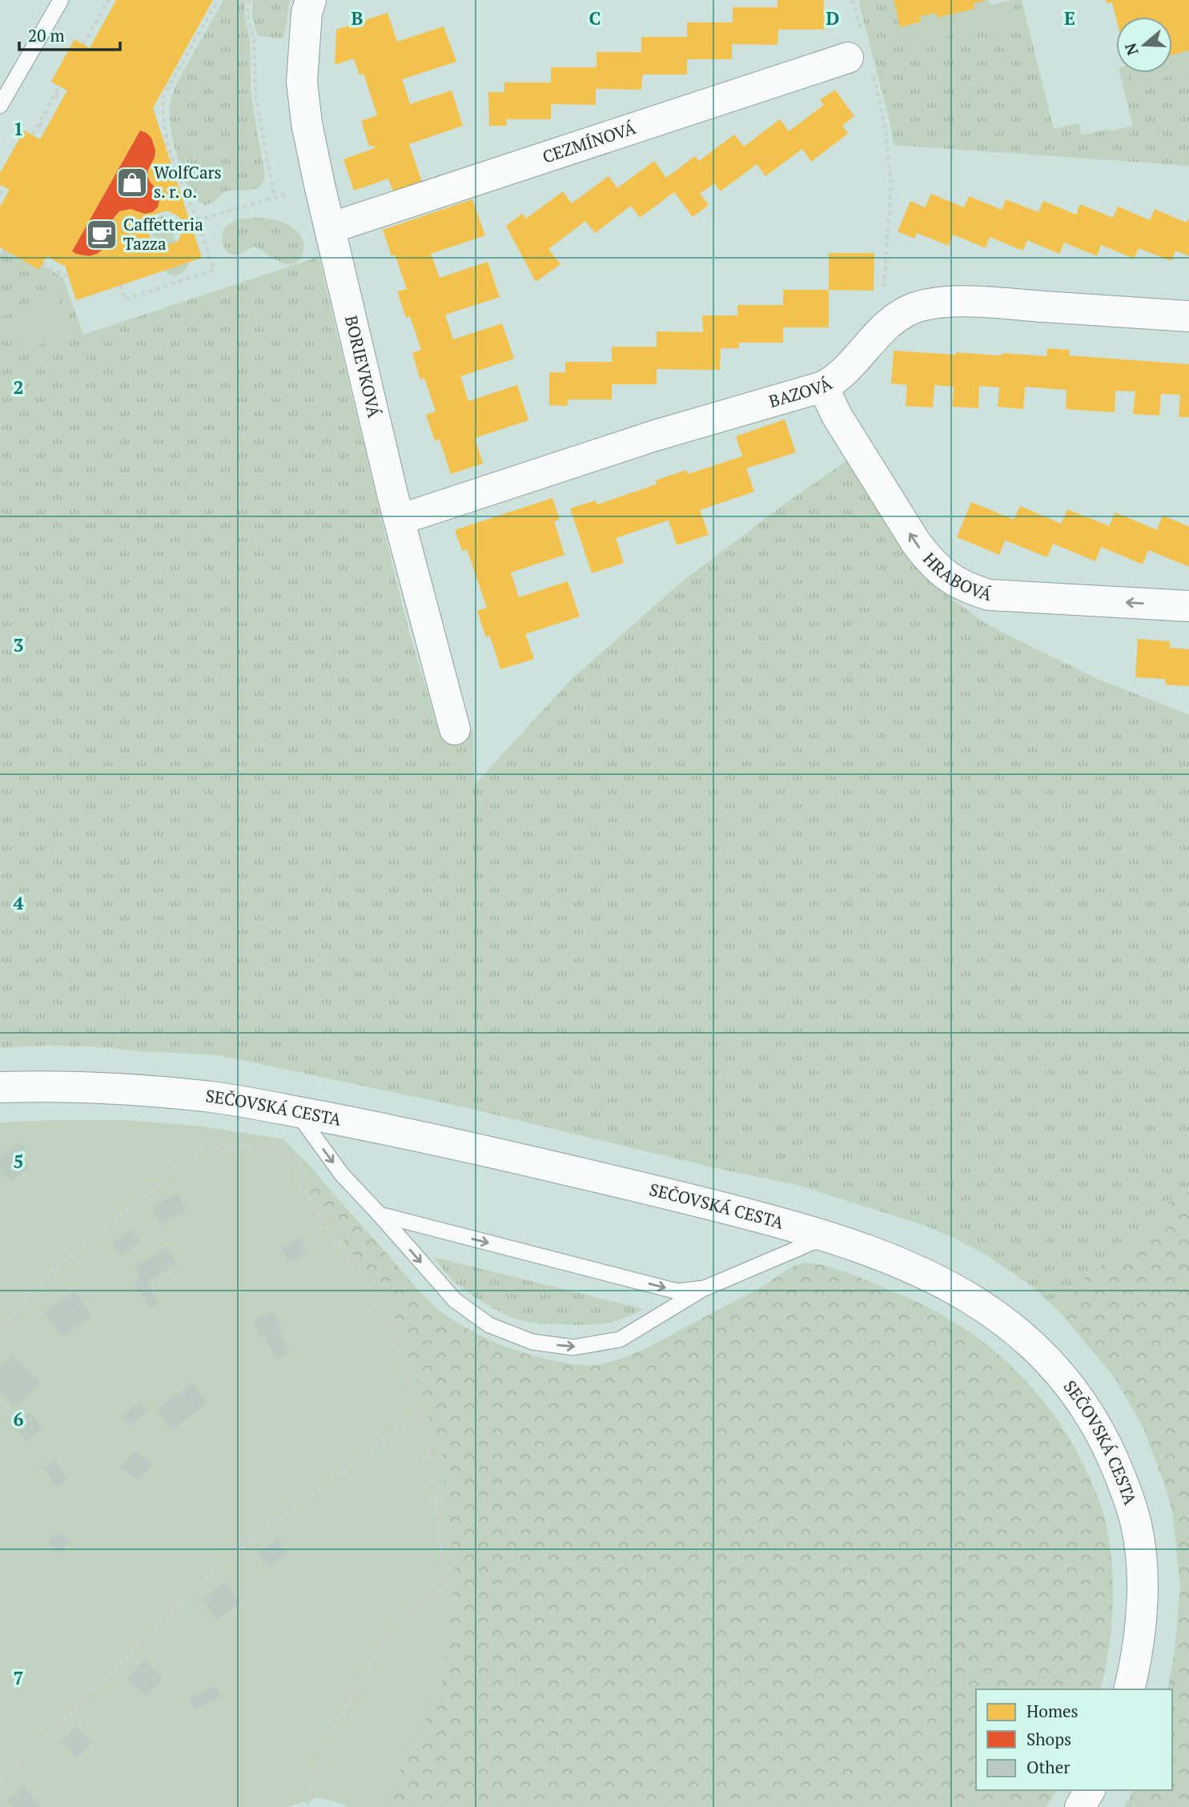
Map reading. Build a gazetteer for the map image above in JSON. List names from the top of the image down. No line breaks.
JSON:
{"streets":{"street":["CEZMÍNOVÁ","BORIEVKOVÁ","BAZOVÁ","HRABOVÁ","SEČOVSKÁ CESTA"]},"crossings":[["CEZMÍNOVÁ","BORIEVKOVÁ"],["BORIEVKOVÁ","BAZOVÁ"],["BAZOVÁ","HRABOVÁ"]],"one_way":["HRABOVÁ"],"places":{"shop":["WolfCars s. r. o."],"cafe":["Caffetteria Tazza"]},"legend":["Homes","Shops","Other"],"scale_bar":"20 m","north":"left","grid":{"columns":["B","C","D","E"],"rows":["1","2","3","4","5","6","7"]}}
